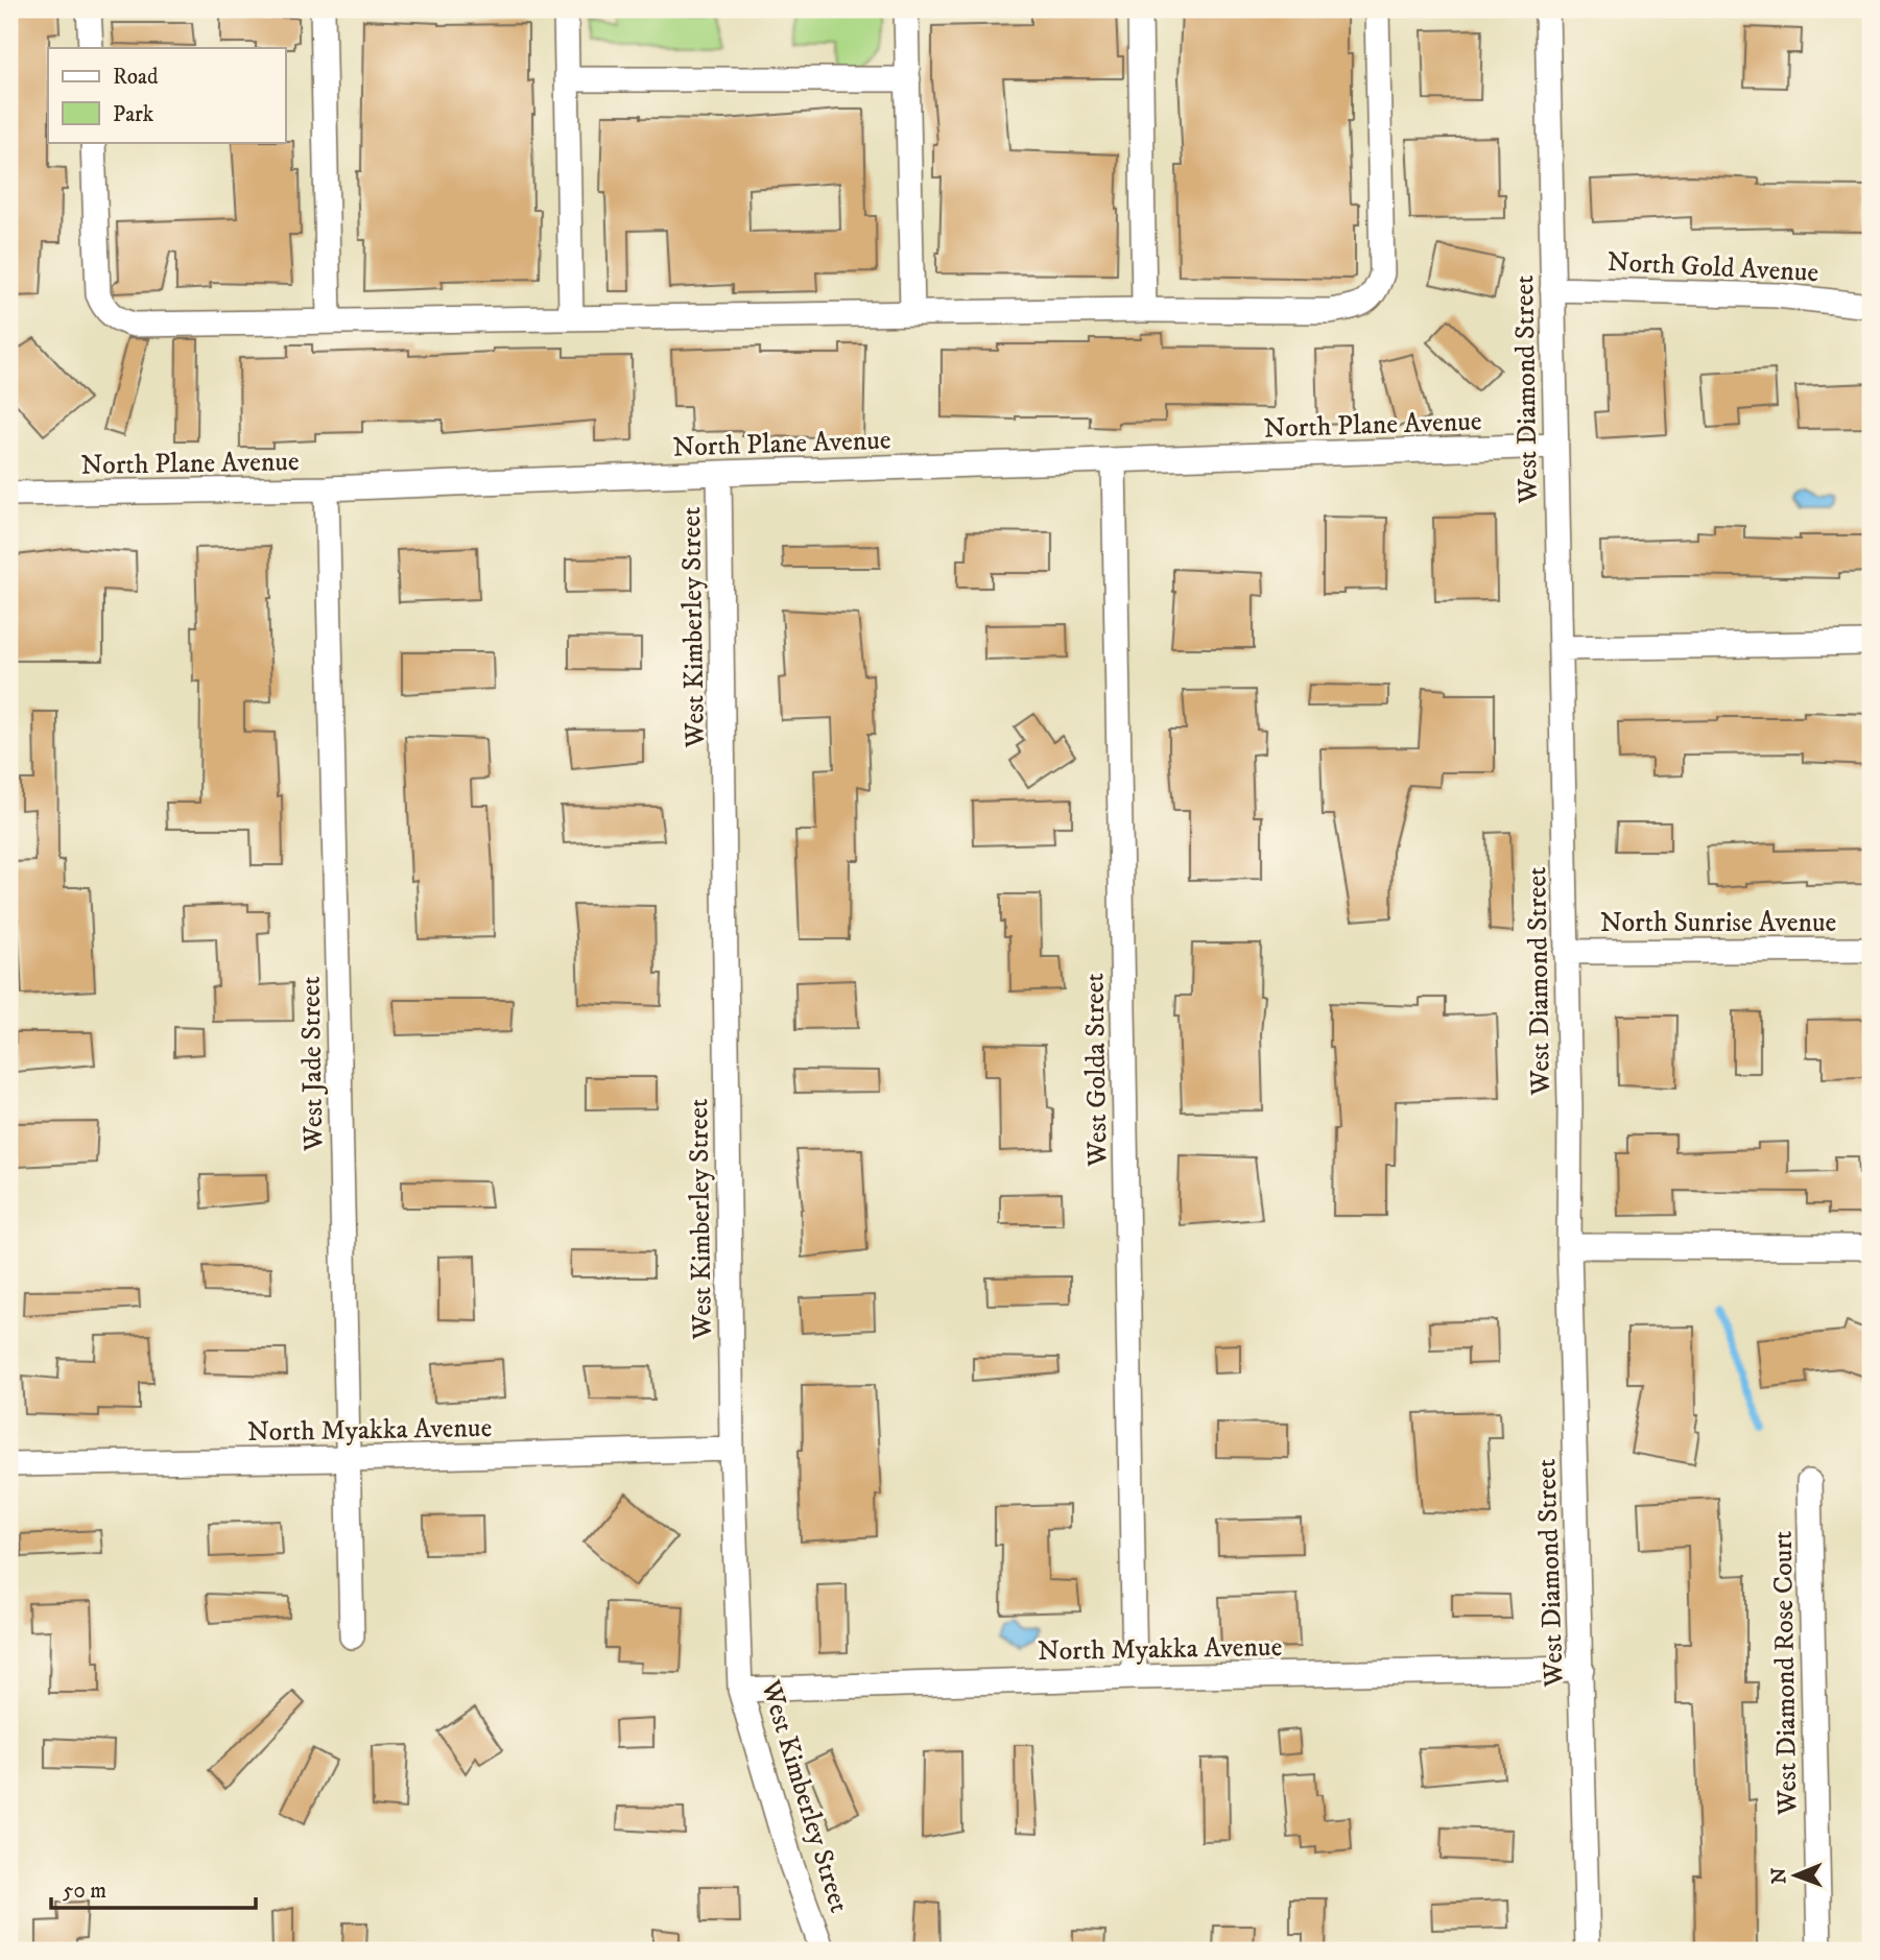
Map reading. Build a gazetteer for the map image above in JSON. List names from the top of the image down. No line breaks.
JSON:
{"streets":{"street":["North Gold Avenue","West Diamond Street","North Plane Avenue","West Kimberley Street","North Sunrise Avenue","West Jade Street","West Golda Street","North Myakka Avenue","West Diamond Rose Court"]},"crossings":[["North Gold Avenue","West Diamond Street"],["West Diamond Street","North Plane Avenue"],["West Diamond Street","North Sunrise Avenue"],["West Diamond Street","North Myakka Avenue"],["North Plane Avenue","West Kimberley Street"],["North Plane Avenue","West Jade Street"],["North Plane Avenue","West Golda Street"],["West Kimberley Street","North Myakka Avenue"],["West Jade Street","North Myakka Avenue"],["West Golda Street","North Myakka Avenue"]],"legend":["Road","Park"],"scale_bar":"50 m","north":"left"}
